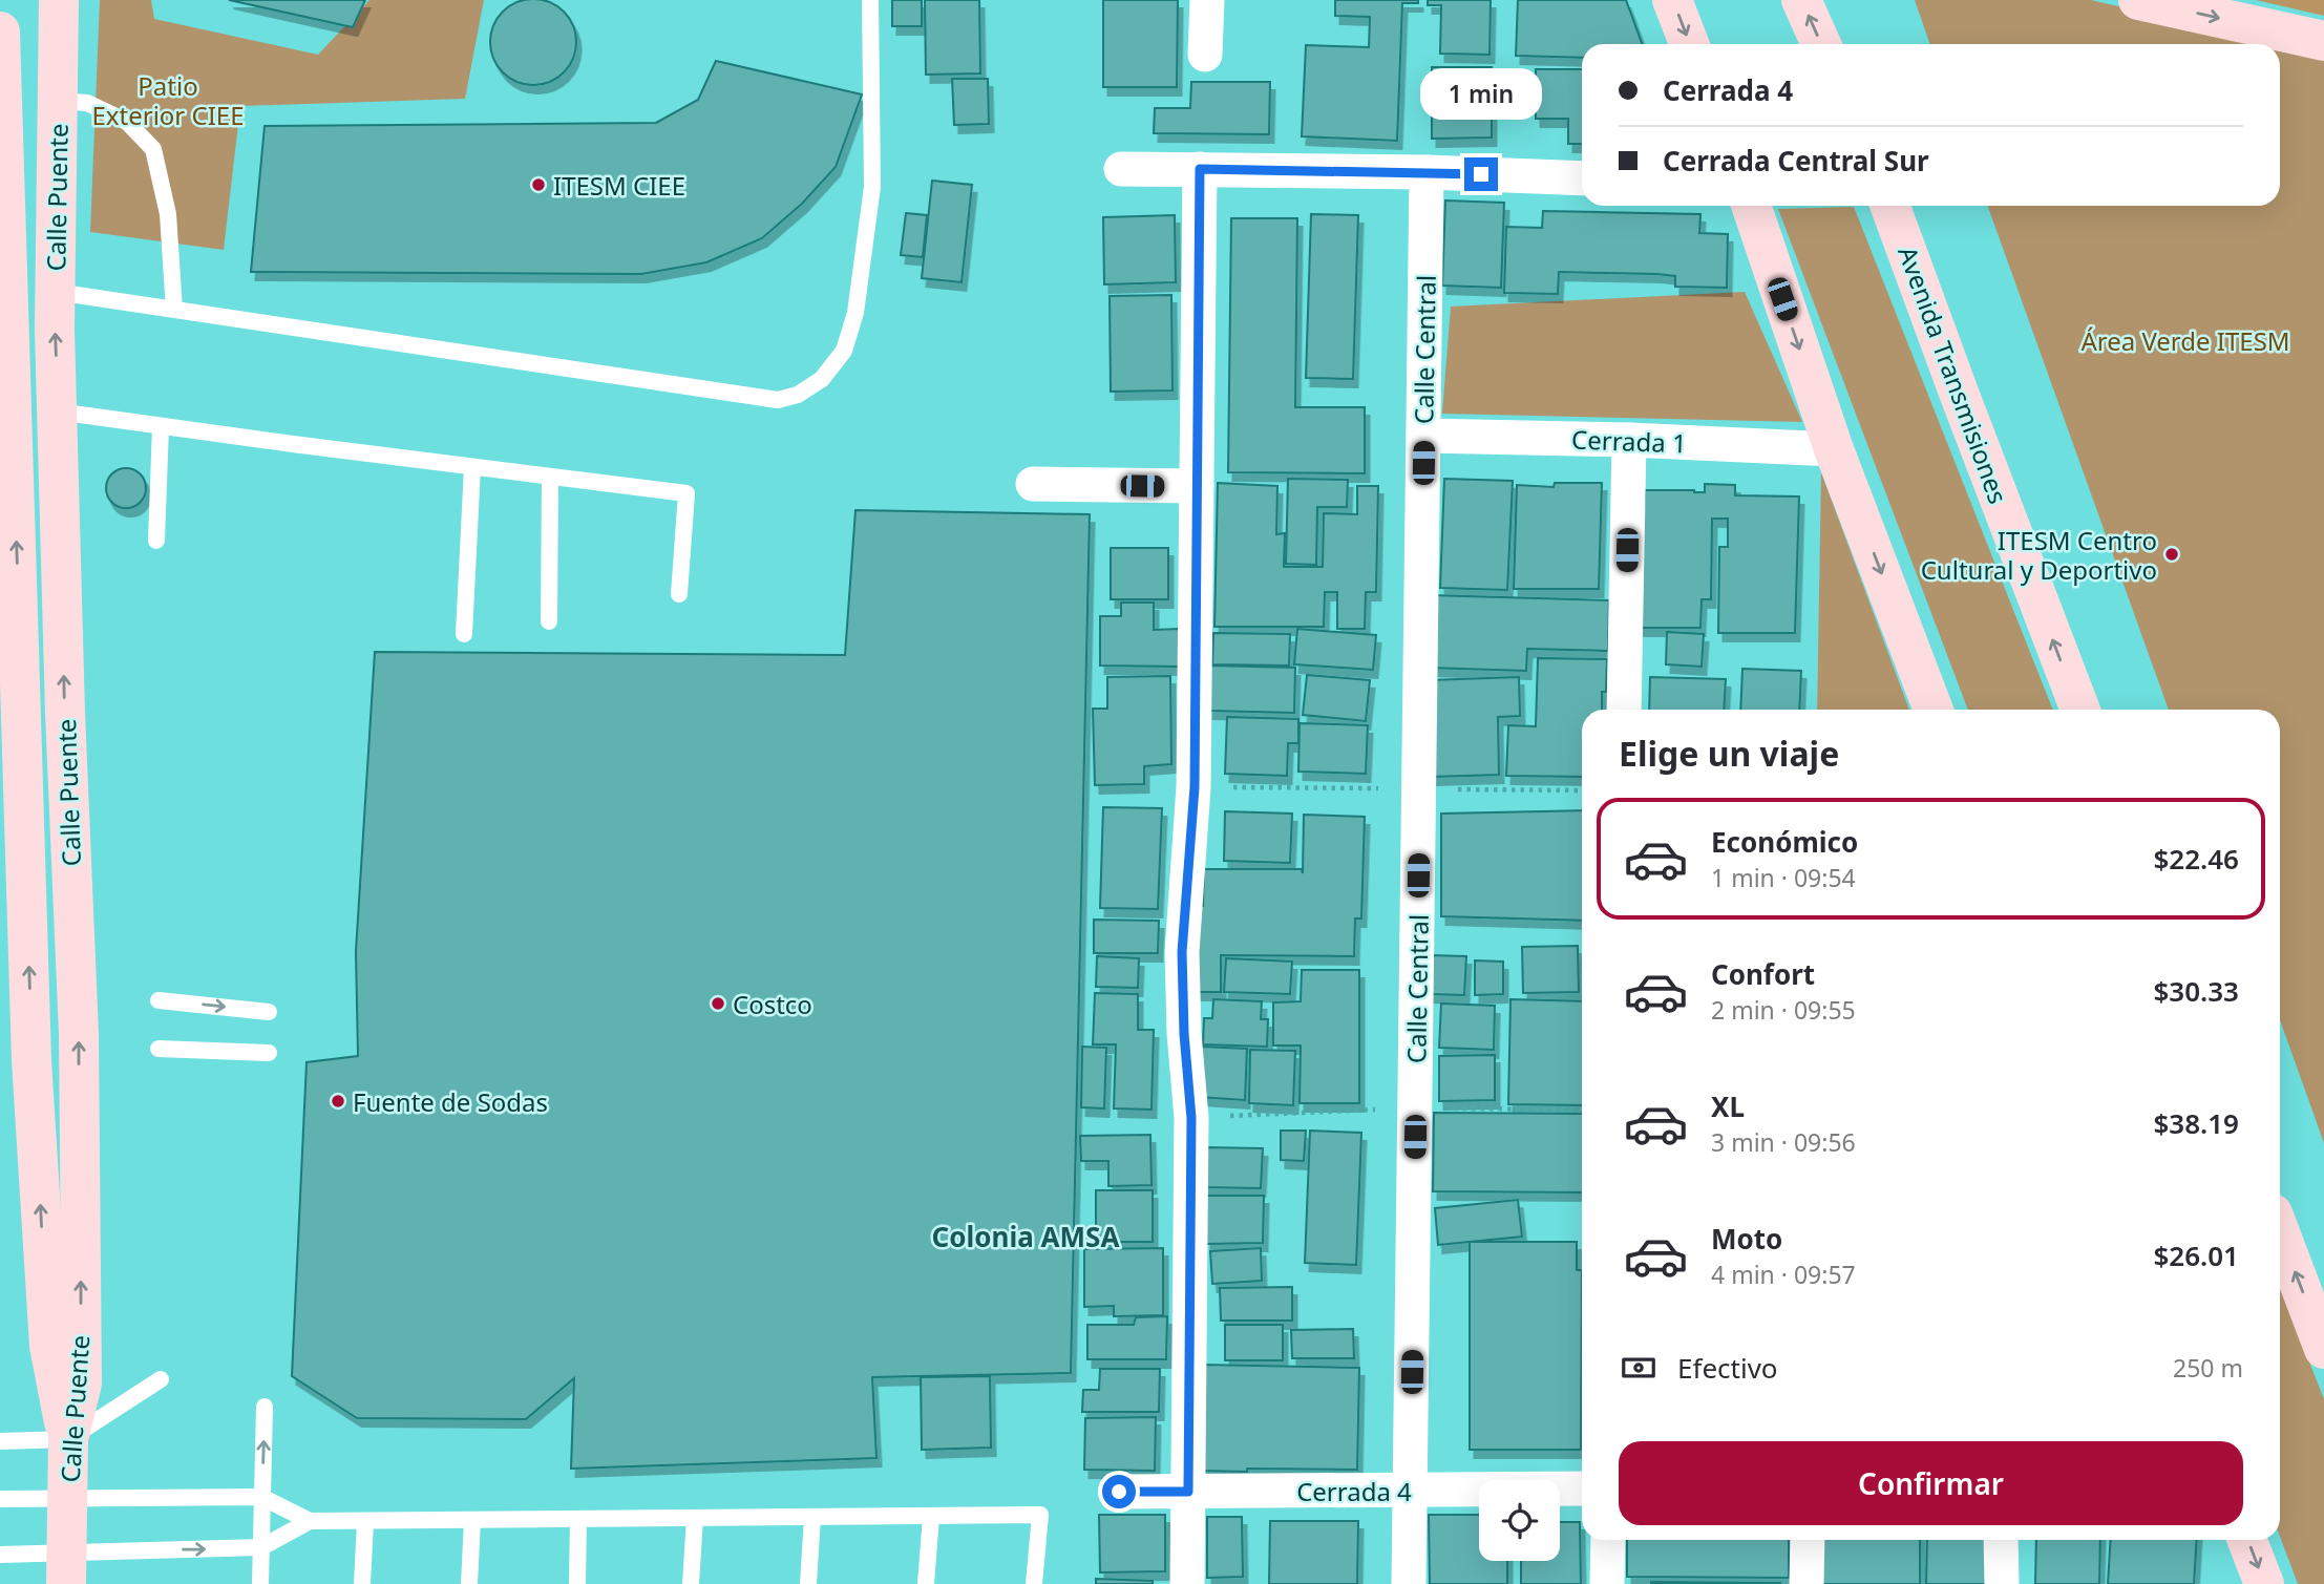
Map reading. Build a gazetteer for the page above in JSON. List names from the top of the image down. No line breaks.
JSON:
{"streets":{"street":["Calle Puente","Calle Central","Avenida Transmisiones","Cerrada 1","Cerrada 4"]},"crossings":[["Calle Central","Cerrada 1"],["Calle Central","Cerrada 4"]],"districts":["Colonia AMSA"],"parks":["Patio Exterior CIEE","Área Verde ITESM"],"places":["ITESM CIEE","ITESM Centro Cultural y Deportivo","Costco","Fuente de Sodas"],"page":{"banner":["Cerrada 4","Cerrada Central Sur"],"bubble":"1 min","heading":"Elige un viaje","list":[{"name":"Económico","note":"1 min · 09:54","value":"$22.46"},{"name":"Confort","note":"2 min · 09:55","value":"$30.33"},{"name":"XL","note":"3 min · 09:56","value":"$38.19"},{"name":"Moto","note":"4 min · 09:57","value":"$26.01"}],"pay":["Efectivo","250 m"],"buttons":"Confirmar"}}
